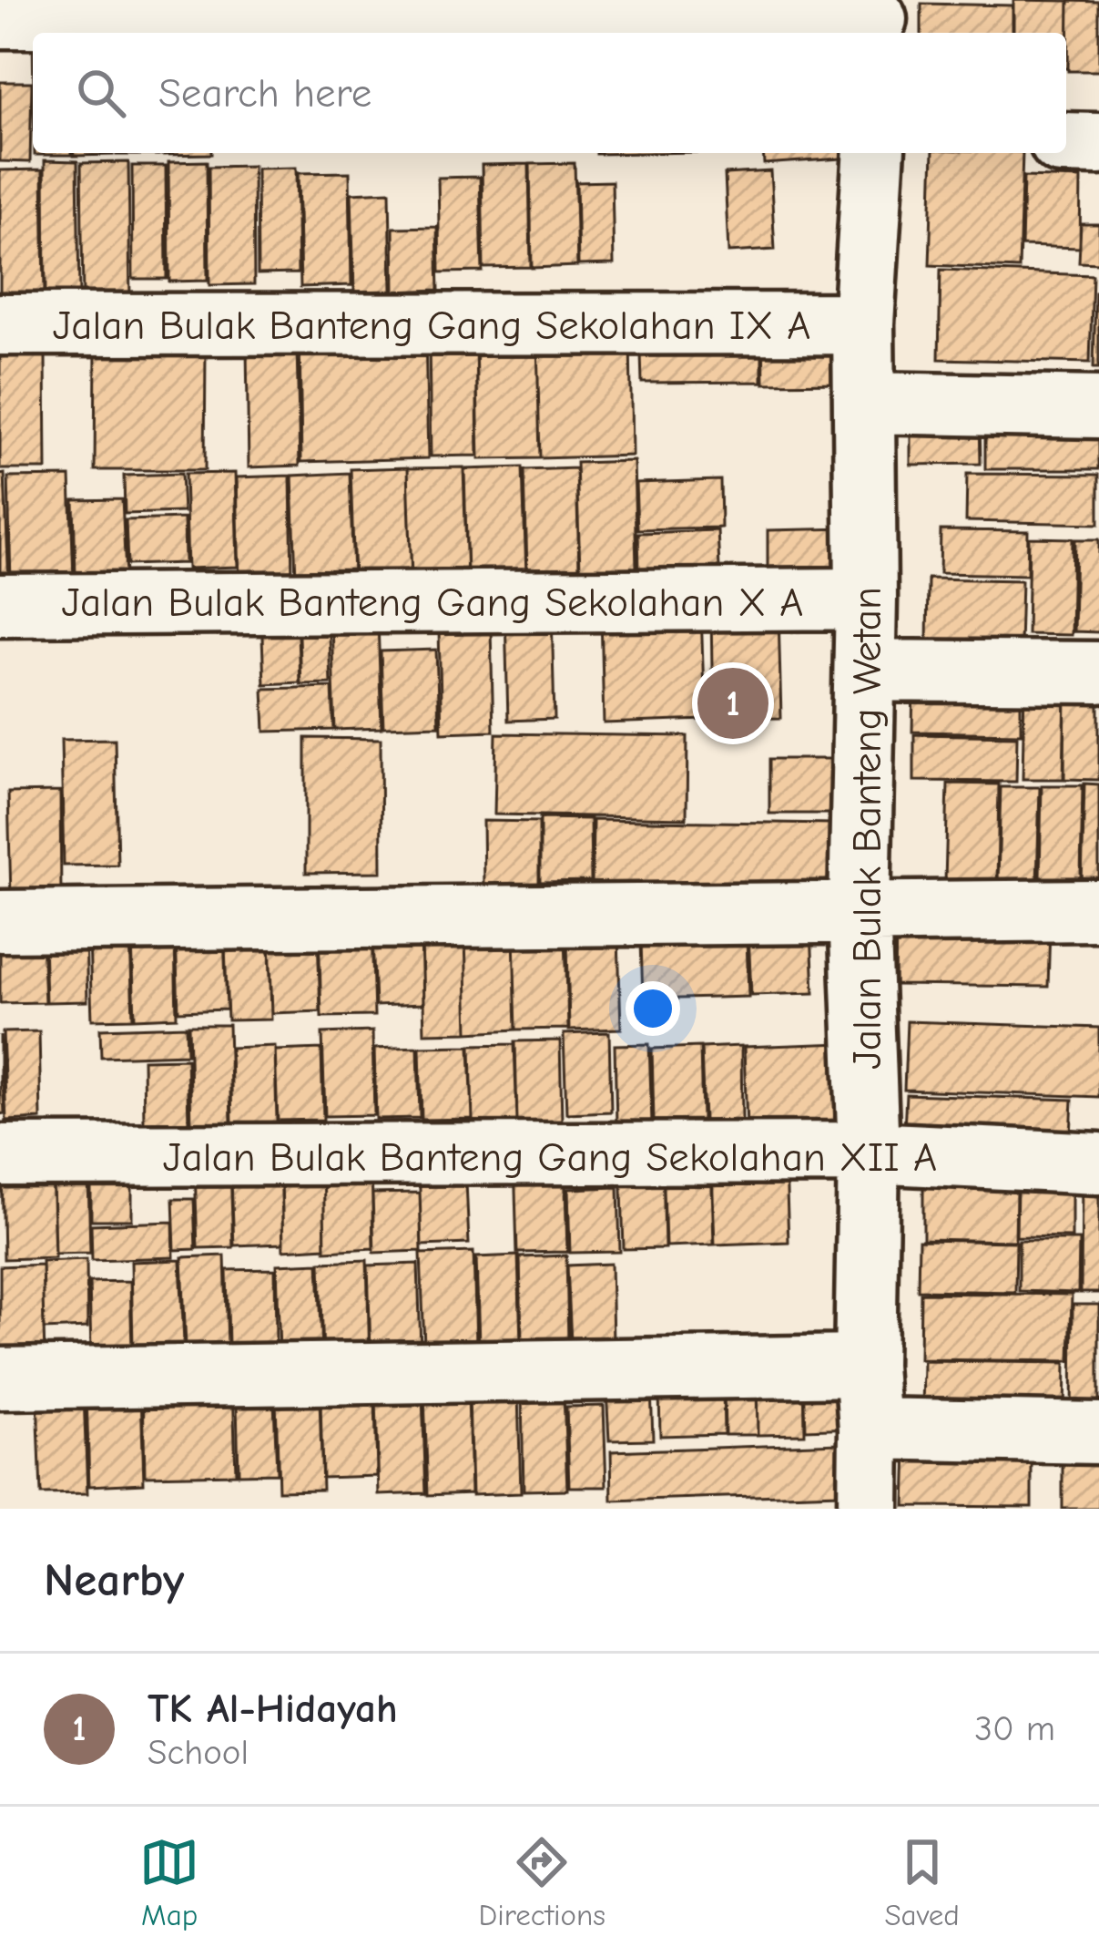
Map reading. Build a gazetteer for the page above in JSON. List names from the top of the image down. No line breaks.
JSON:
{"streets":{"street":["Jalan Bulak Banteng Gang Sekolahan IX A","Jalan Bulak Banteng Gang Sekolahan X A","Jalan Bulak Banteng Wetan","Jalan Bulak Banteng Gang Sekolahan XII A"]},"crossings":[["Jalan Bulak Banteng Gang Sekolahan IX A","Jalan Bulak Banteng Wetan"],["Jalan Bulak Banteng Gang Sekolahan X A","Jalan Bulak Banteng Wetan"],["Jalan Bulak Banteng Wetan","Jalan Bulak Banteng Gang Sekolahan XII A"]],"page":{"search":"Search here","pins":"1","heading":"Nearby","list":[{"mark":"1","name":"TK Al-Hidayah","note":"School","value":"30 m"}],"nav":["Map","Directions","Saved"]}}
